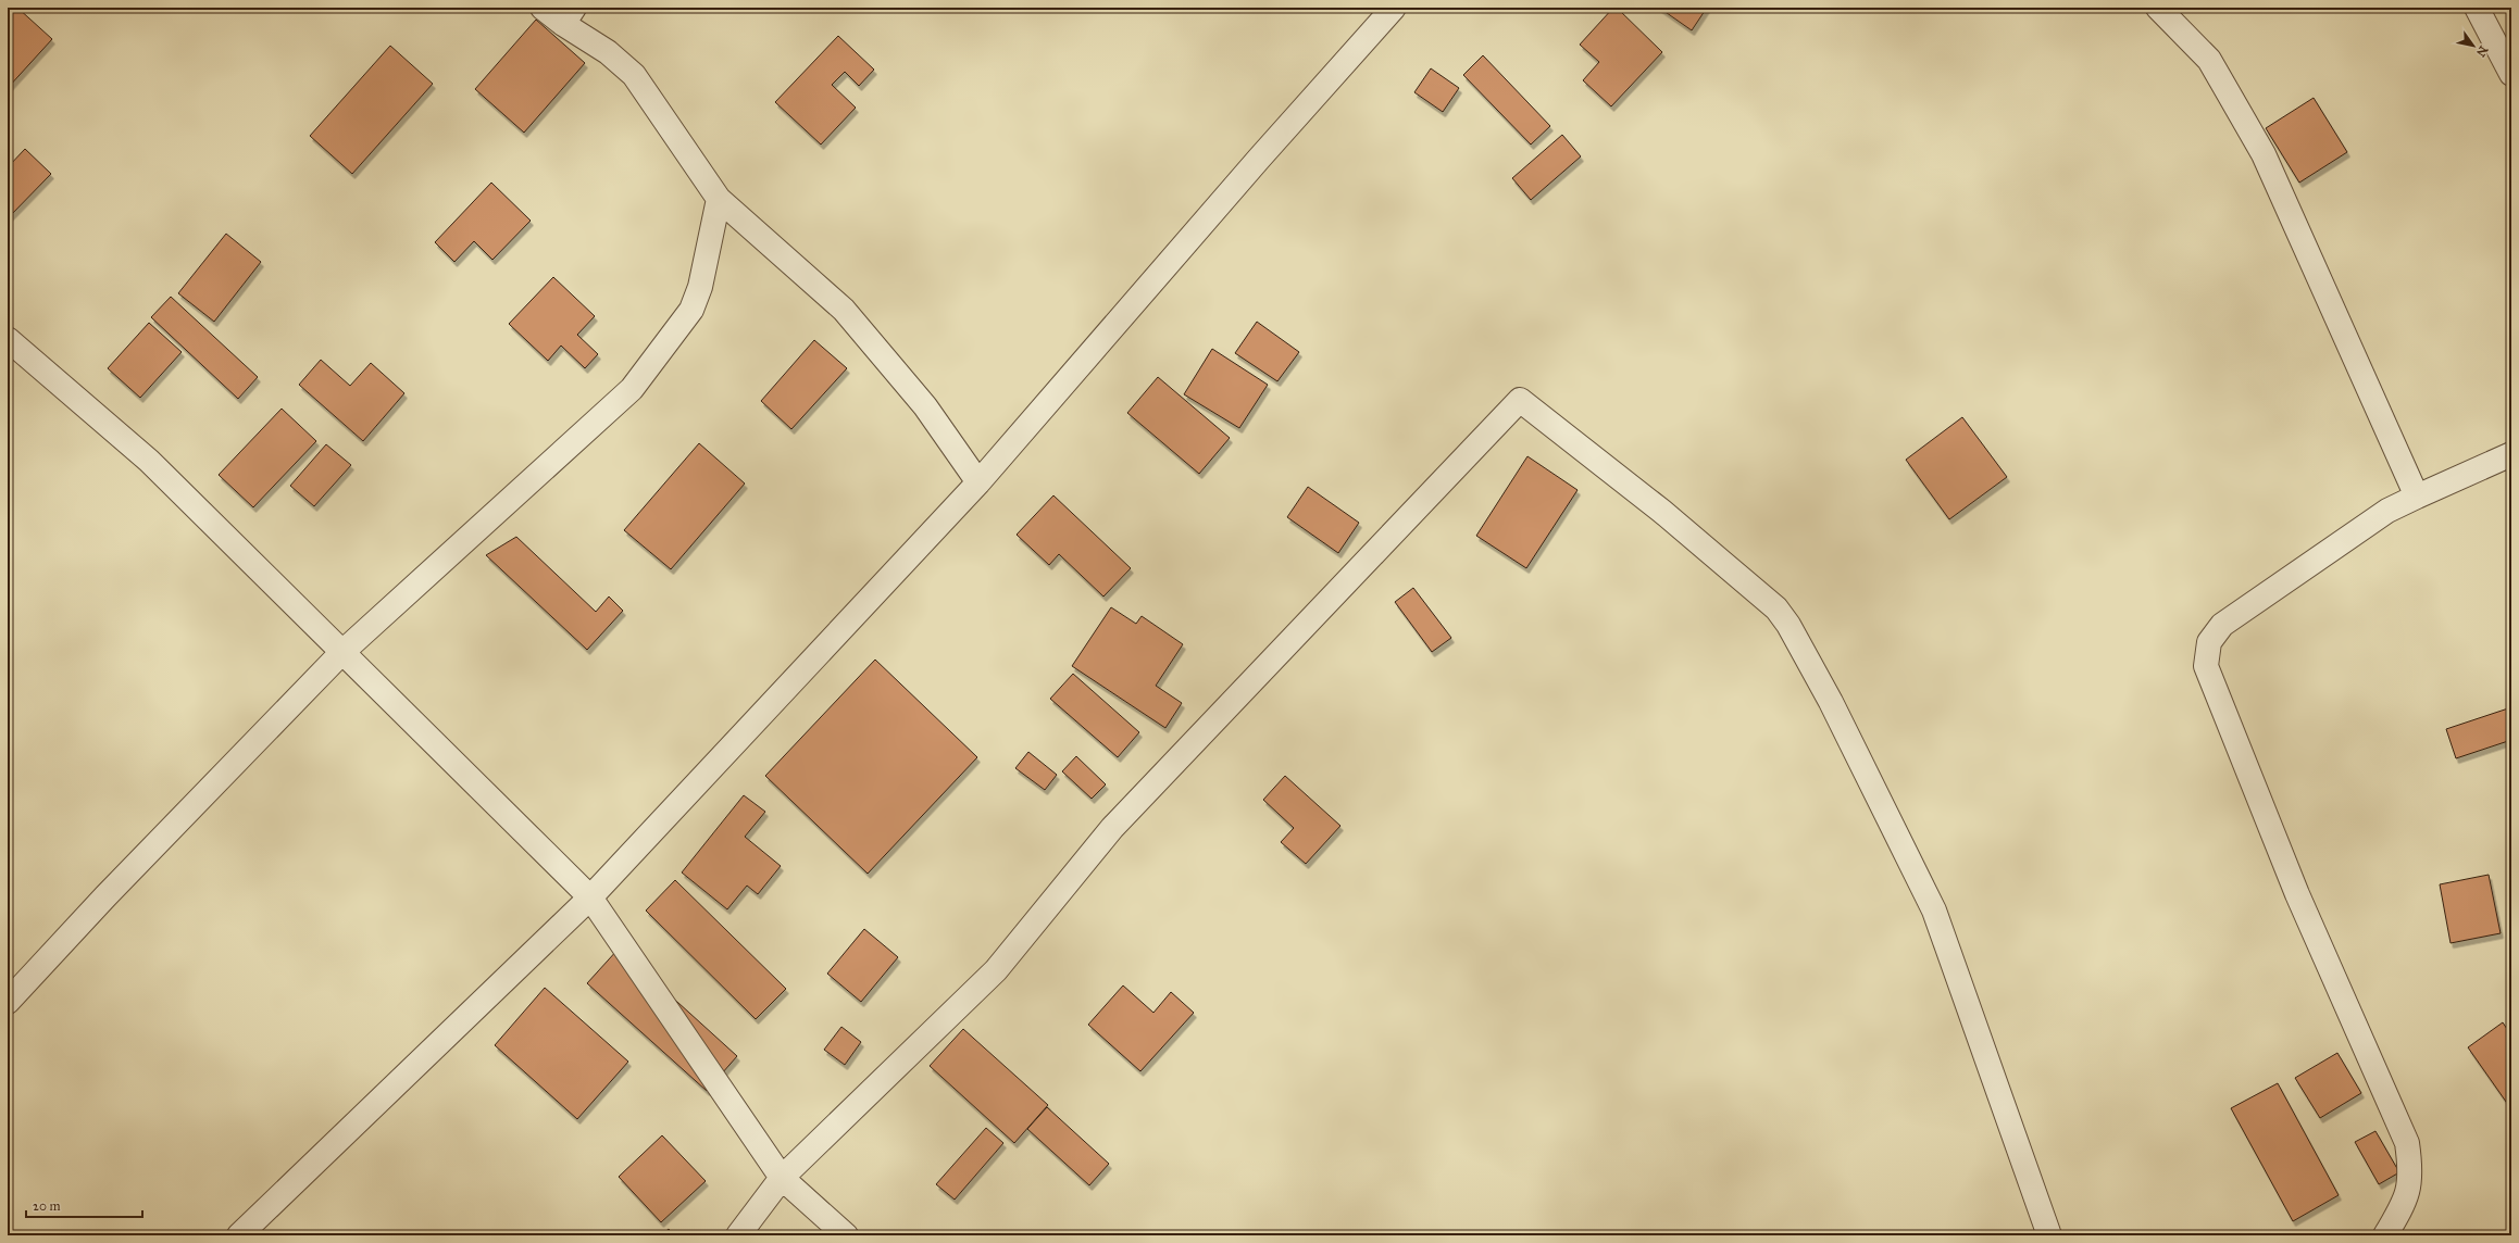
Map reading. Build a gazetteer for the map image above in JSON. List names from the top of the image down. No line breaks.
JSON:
{"scale_bar":"20 m","north":"bottom right"}
